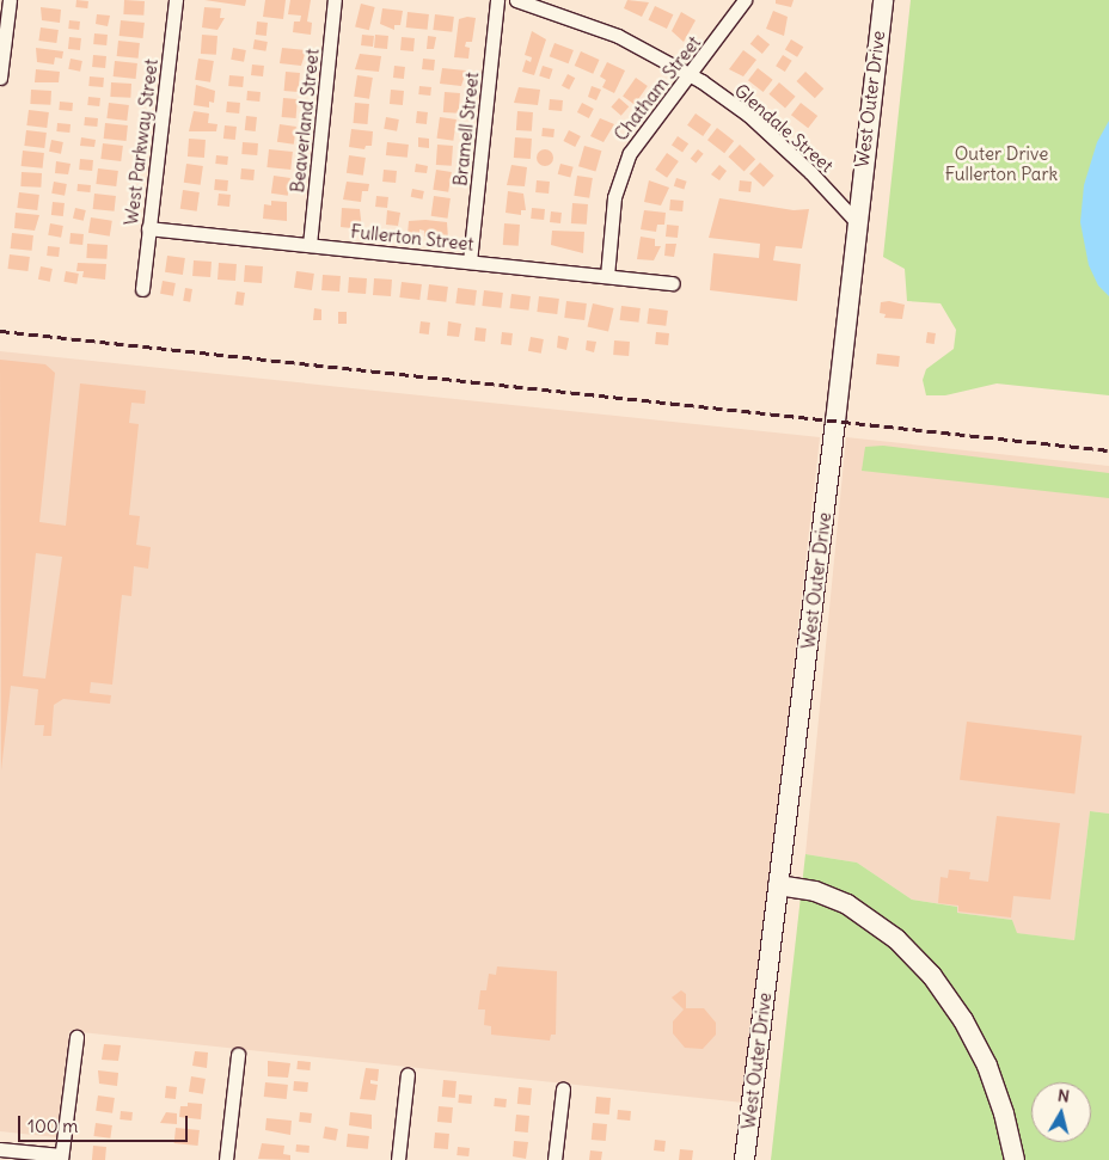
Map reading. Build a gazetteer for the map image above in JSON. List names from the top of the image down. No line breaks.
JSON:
{"streets":{"main road":["West Outer Drive"],"street":["Chatham Street","Beaverland Street","Glendale Street","Bramell Street","West Parkway Street","Fullerton Street"]},"crossings":[["Chatham Street","Glendale Street"],["Chatham Street","Fullerton Street"],["West Outer Drive","Glendale Street"],["Beaverland Street","Fullerton Street"],["Bramell Street","Fullerton Street"],["West Parkway Street","Fullerton Street"]],"parks":["Outer Drive Fullerton Park"],"scale_bar":"100 m","north":"top"}
